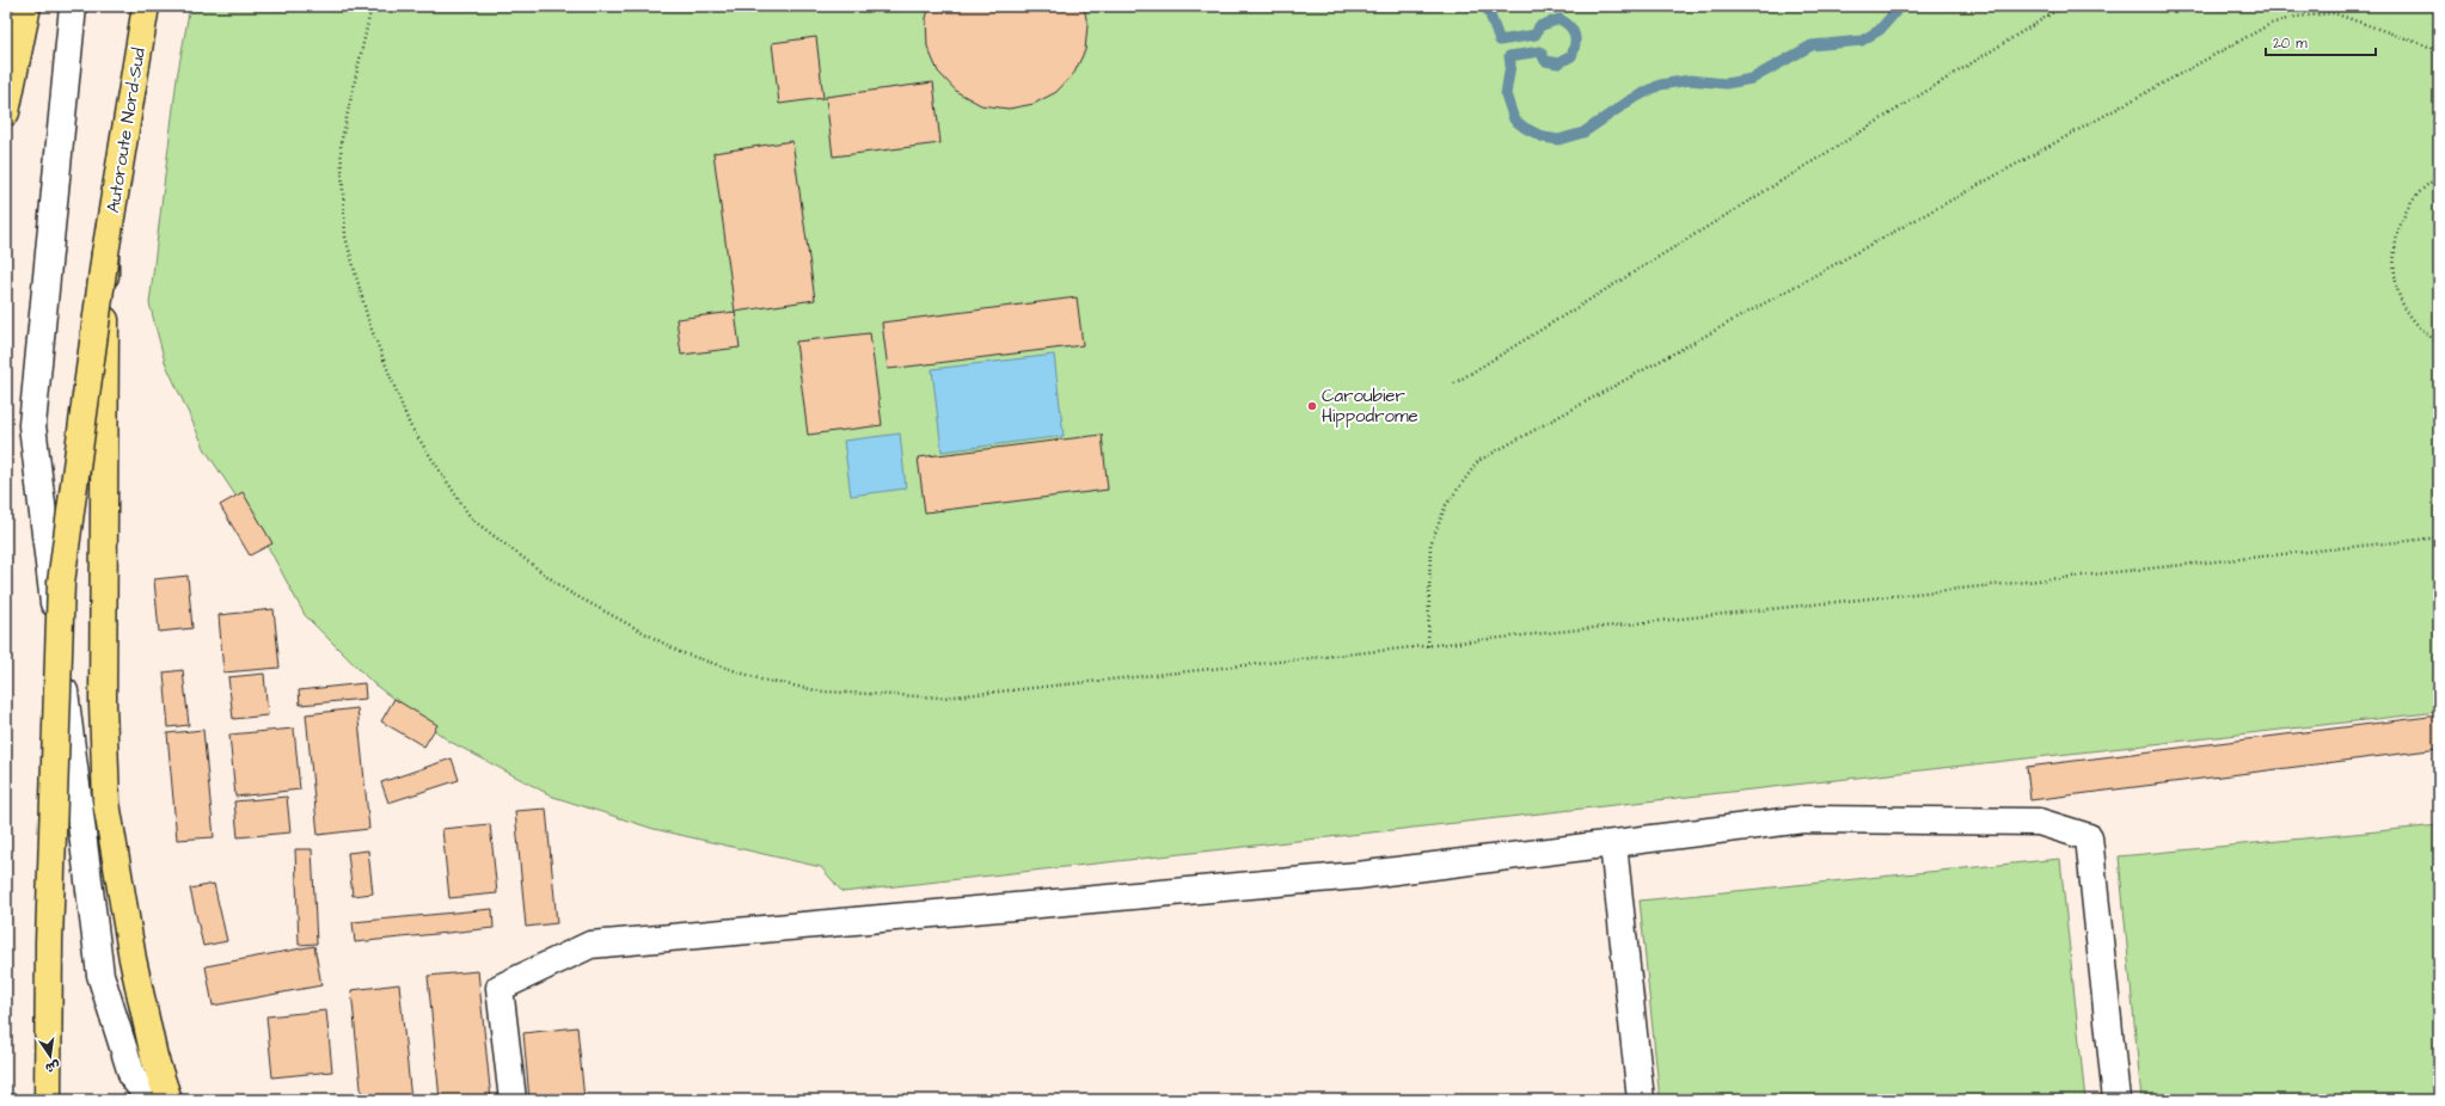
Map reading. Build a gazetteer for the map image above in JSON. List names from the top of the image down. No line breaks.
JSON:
{"streets":{"highway":["Autoroute Nord-Sud"]},"places":["Caroubier Hippodrome"],"scale_bar":"20 m","north":"bottom"}
